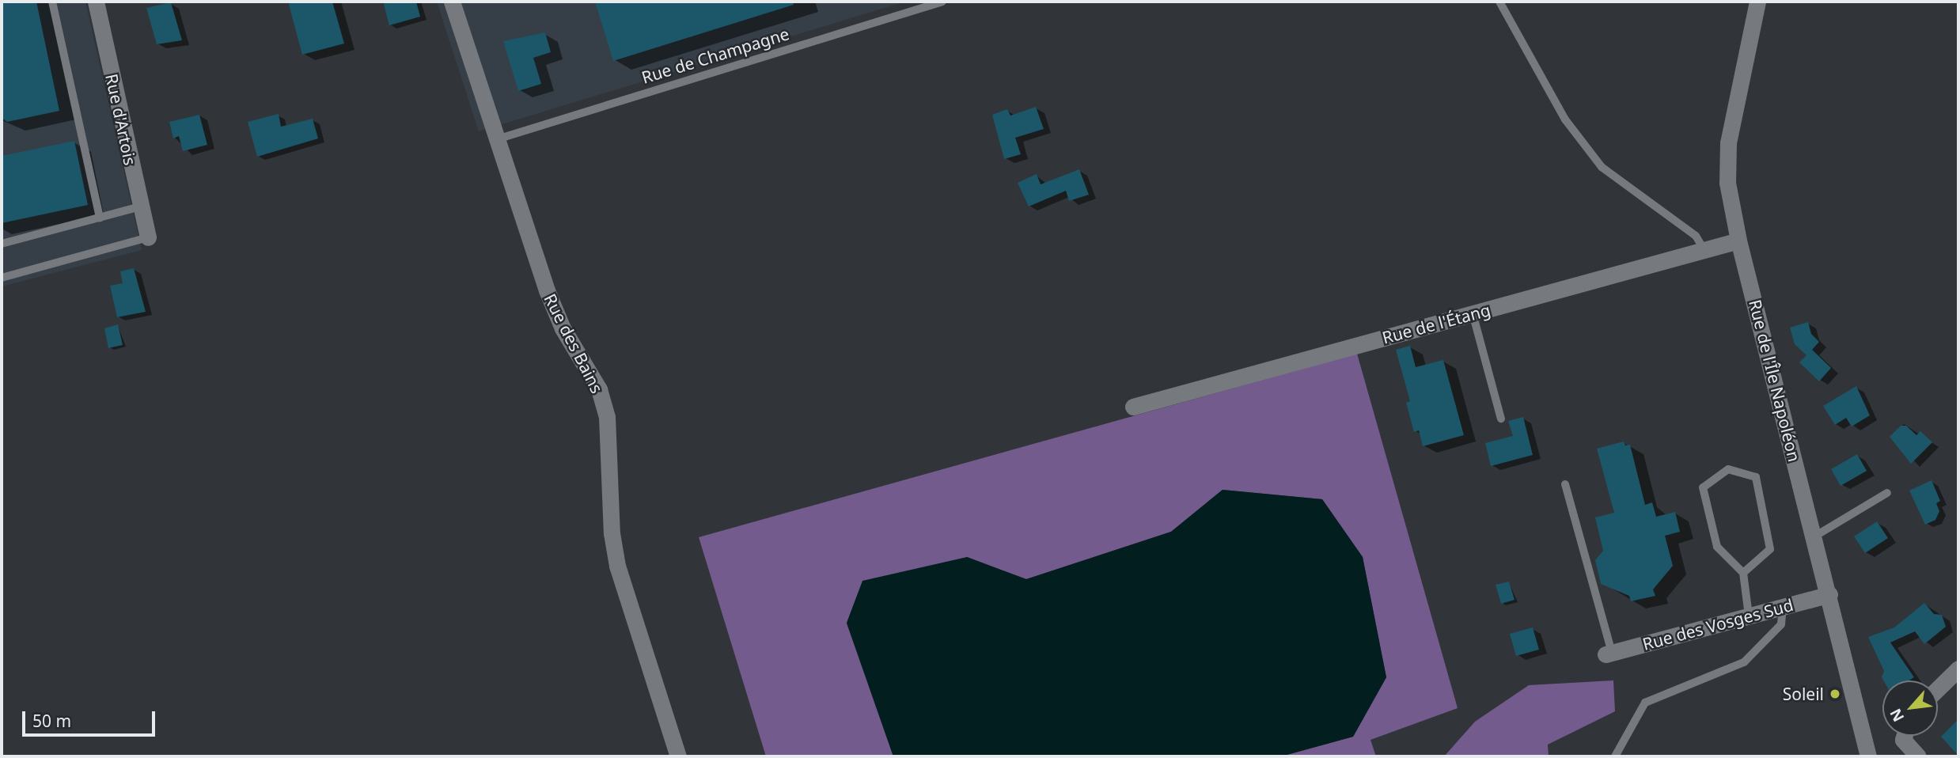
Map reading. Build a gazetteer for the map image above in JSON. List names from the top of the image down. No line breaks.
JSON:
{"streets":{"street":["Rue d'Artois","Rue de l'Étang","Rue des Bains","Rue de l'Île Napoléon","Rue des Vosges Sud"],"lane":["Rue de Champagne"]},"crossings":[["Rue de Champagne","Rue des Bains"],["Rue de l'Étang","Rue de l'Île Napoléon"],["Rue de l'Île Napoléon","Rue des Vosges Sud"]],"places":["Soleil"],"scale_bar":"50 m","north":"bottom left"}
